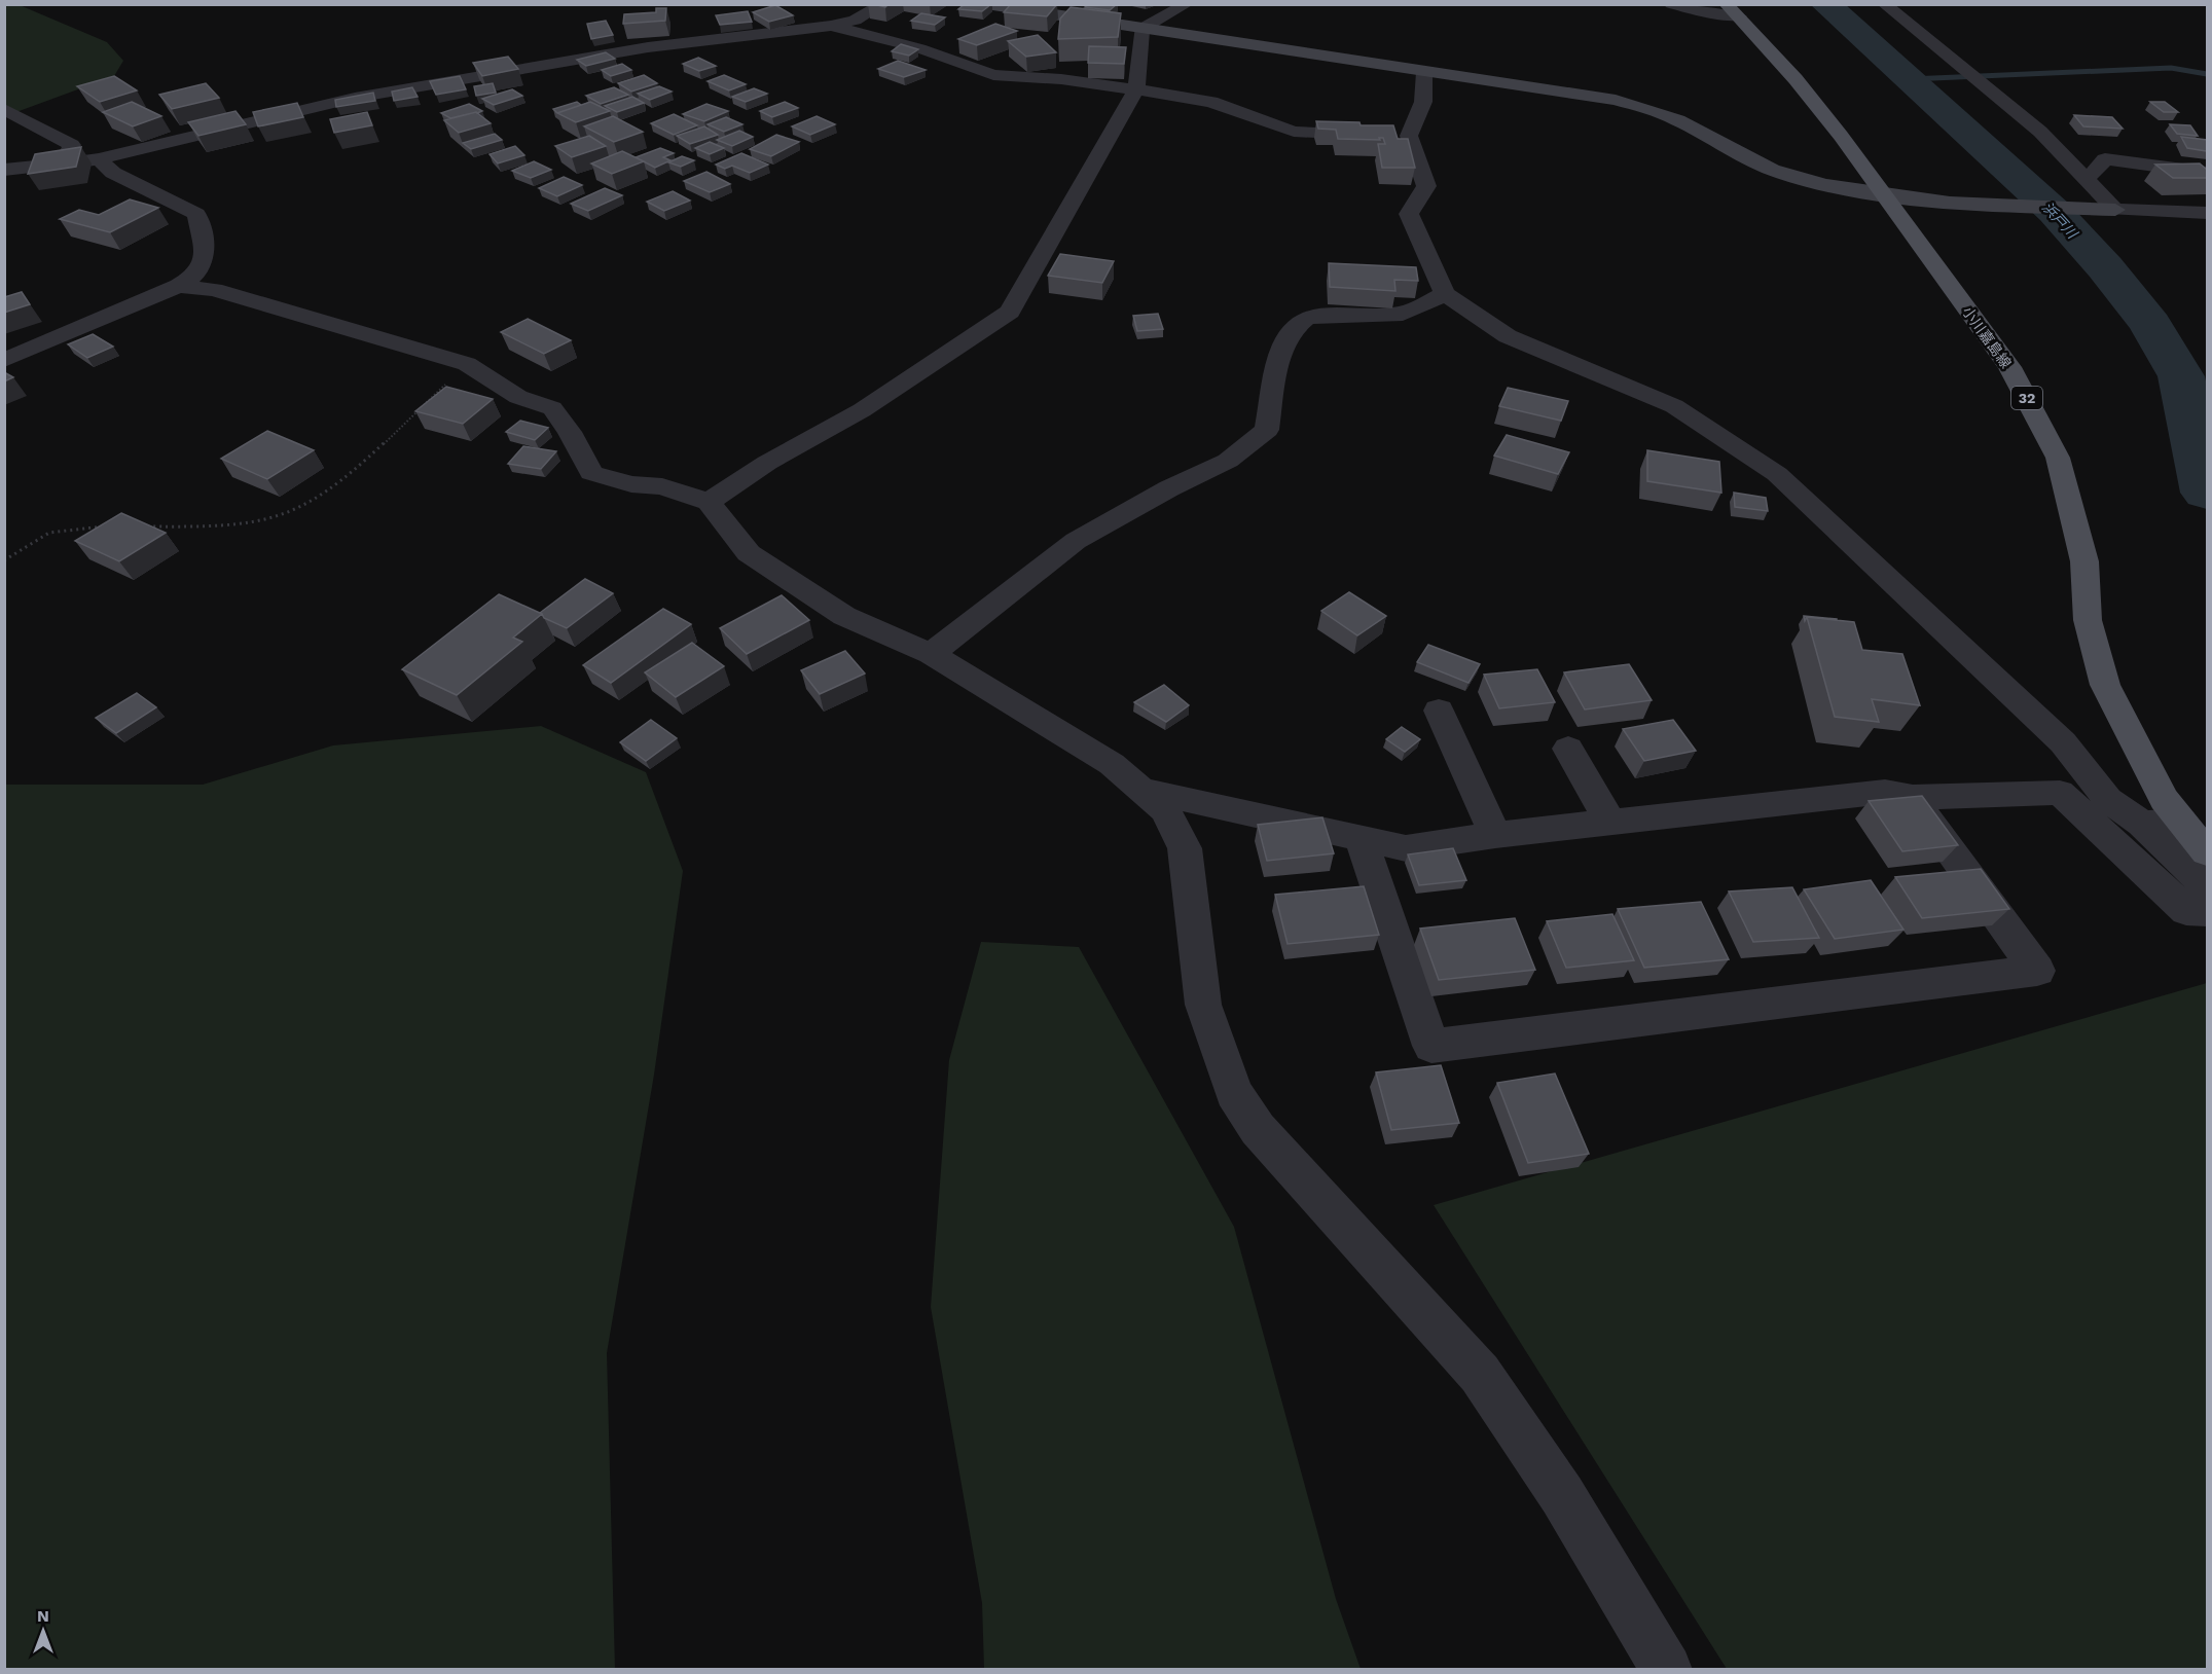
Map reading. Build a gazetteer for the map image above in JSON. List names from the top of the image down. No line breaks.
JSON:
{"streets":{"main road":["小川嘉島線","32"]},"water":["浜戸川"],"north":"top"}
